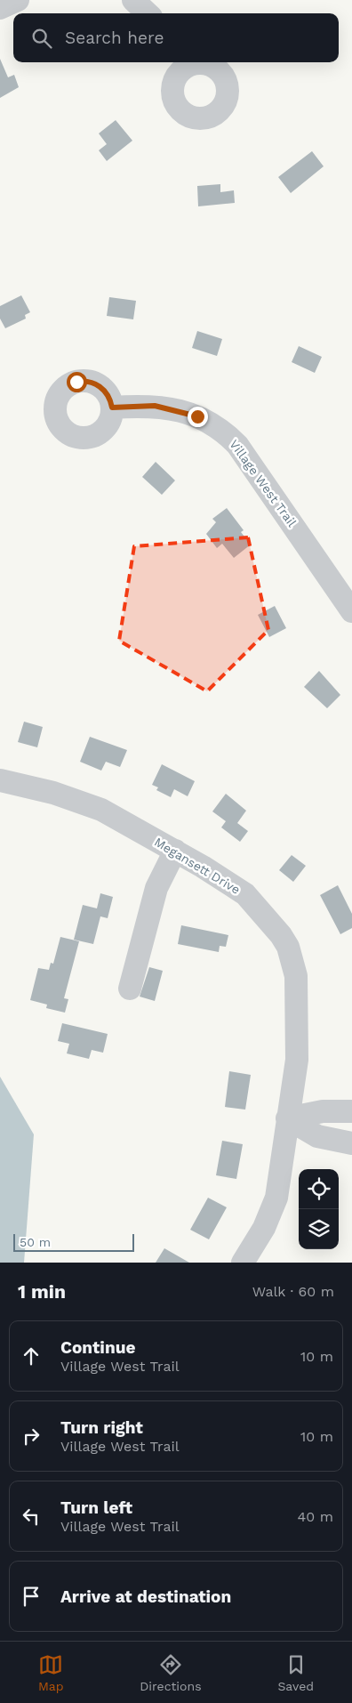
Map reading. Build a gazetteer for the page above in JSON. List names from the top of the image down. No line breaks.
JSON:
{"streets":{"street":["Village West Trail","Megansett Drive"]},"scale_bar":"50 m","page":{"search":"Search here","scale":"50 m","heading":["1 min","Walk · 60 m"],"list":[["Continue","Village West Trail","10 m"],["Turn right","Village West Trail","10 m"],["Turn left","Village West Trail","40 m"],"Arrive at destination"],"nav":["Map","Directions","Saved"]}}
